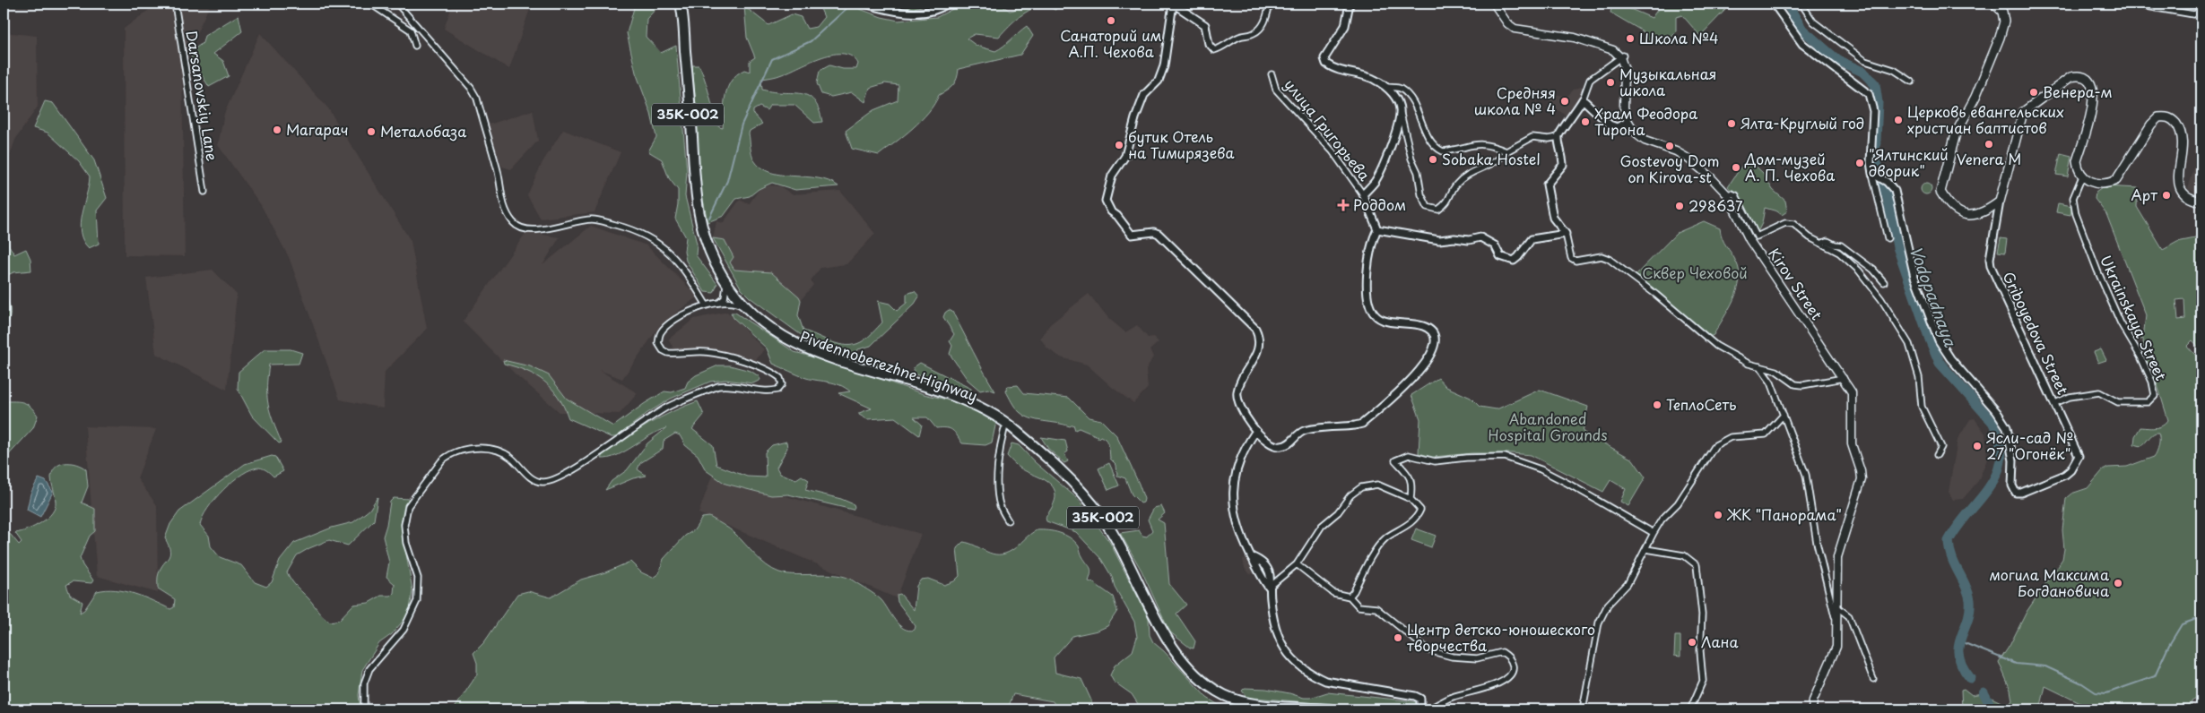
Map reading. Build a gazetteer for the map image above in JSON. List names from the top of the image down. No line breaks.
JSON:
{"streets":{"highway":["35К-002","Pivdennoberezhne Highway"],"main road":["Kirov Street"],"street":["Darsanovskiy Lane","улица Григорьева","Ukrainskaya Street","Griboyedova Street"]},"crossings":[["Ukrainskaya Street","Griboyedova Street"]],"water":["Vodopadnaya"],"parks":["Сквер Чеховой","Abandoned Hospital Grounds"],"places":{"other":["Санаторий им А.П. Чехова","Школа №4","Музыкальная школа","Венера-м","Средняя школа № 4","Церковь евангельских христиан баптистов","Храм Феодора Тирона","Ялта-Круглый год","Магарач","Металобаза","Venera M","бутик Отель на Тимирязева","Gostevoy Dom on Kirova-st","Sobaka Hostel","\"Ялтинский дворик\"","Дом-музей А. П. Чехова","Арт","298637","ТеплоСеть","Ясли-сад № 27 \"Огонёк\"","ЖК \"Панорама\"","могила Максима Богдановича","Центр детско-юношеского творчества","Лана"],"health":["Роддом"]}}
